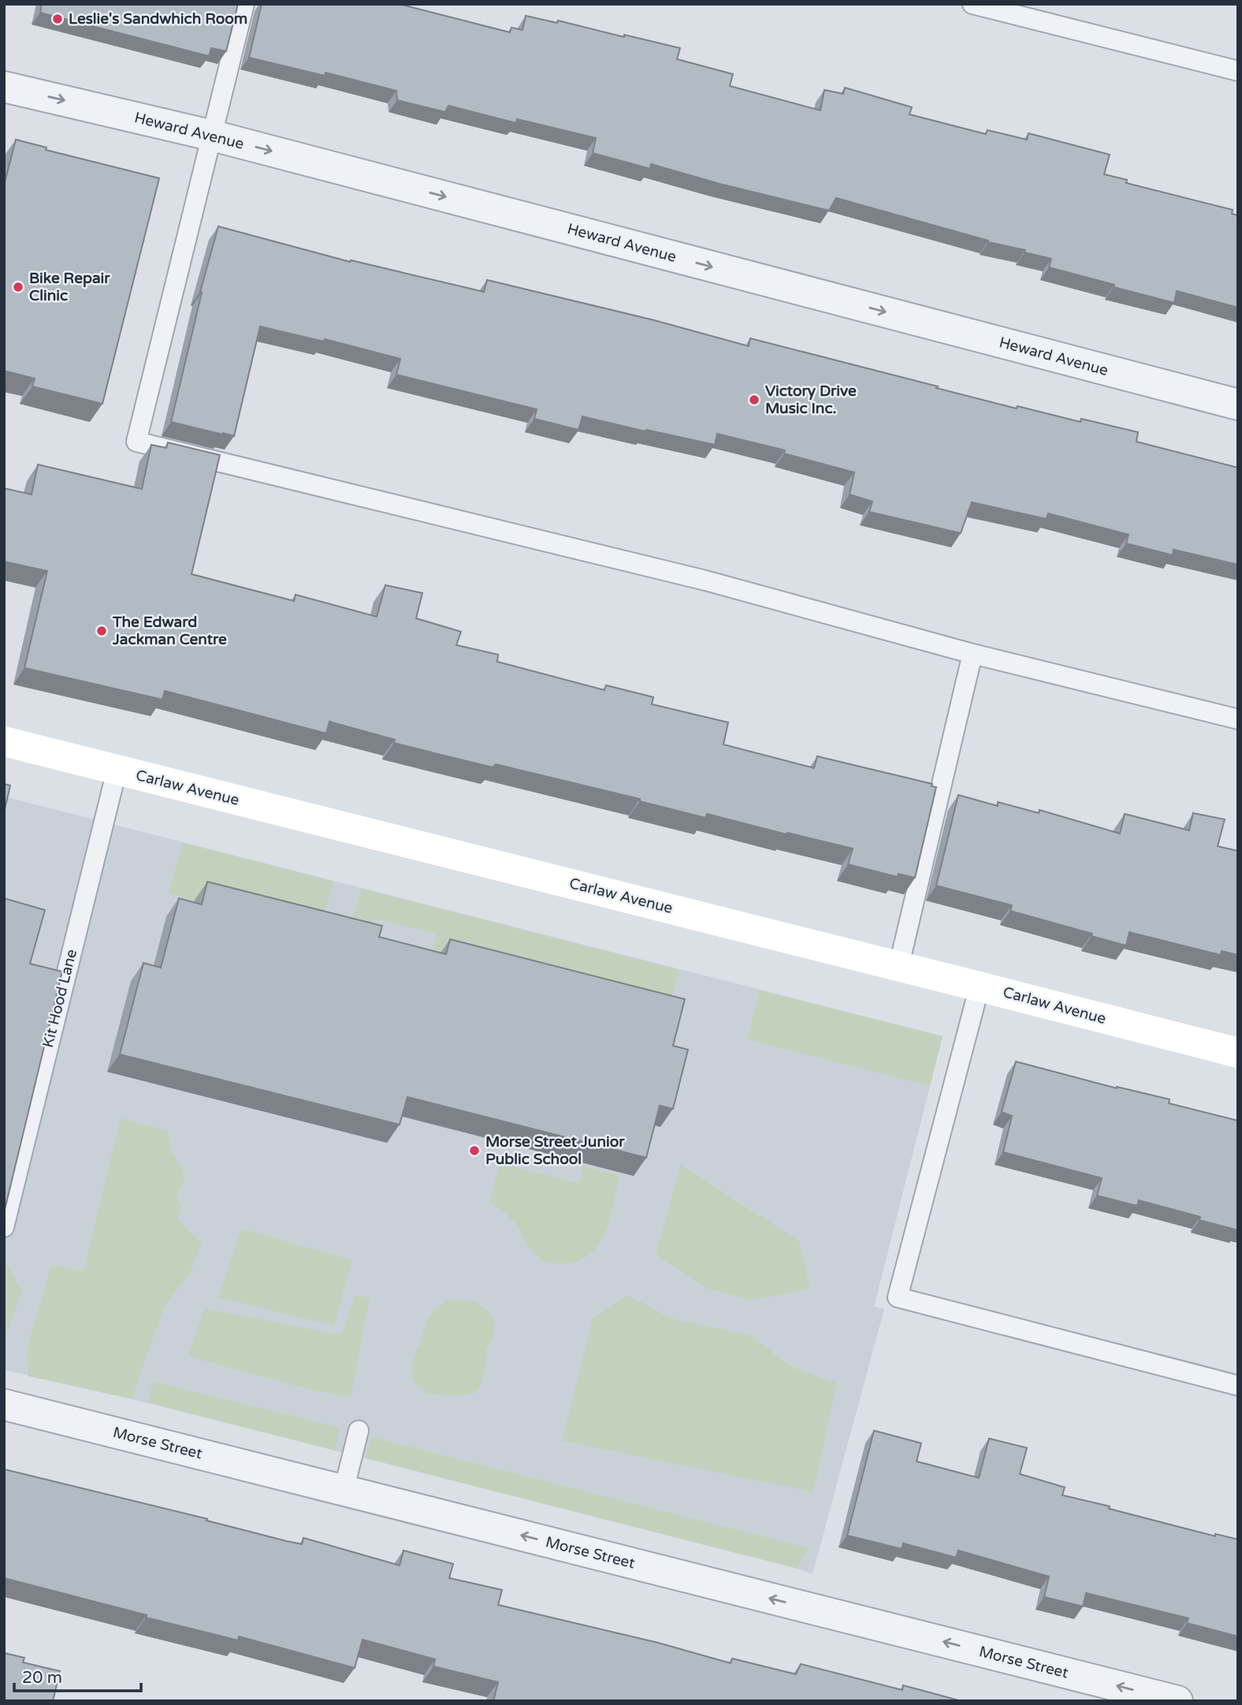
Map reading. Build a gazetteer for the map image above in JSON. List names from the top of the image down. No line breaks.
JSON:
{"streets":{"main road":["Carlaw Avenue"],"street":["Heward Avenue","Morse Street"],"lane":["Kit Hood Lane"]},"crossings":[["Carlaw Avenue","Kit Hood Lane"]],"one_way":["Heward Avenue","Morse Street"],"places":["Leslie's Sandwhich Room","Bike Repair Clinic","Victory Drive Music Inc.","The Edward Jackman Centre","Morse Street Junior Public School"],"scale_bar":"20 m"}
